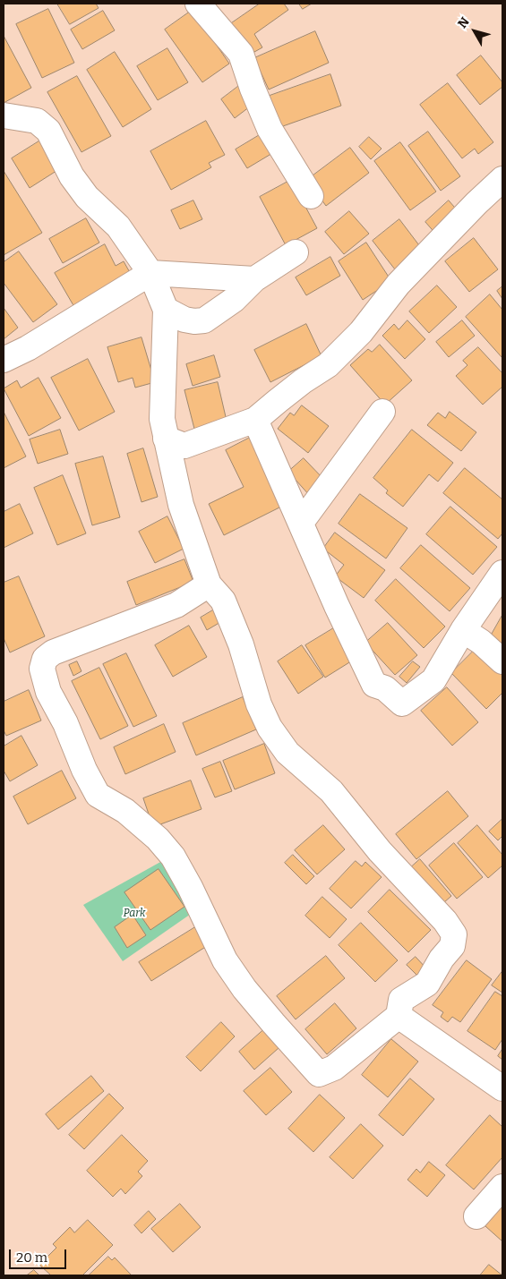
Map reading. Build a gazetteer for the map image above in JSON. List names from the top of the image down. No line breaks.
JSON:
{"parks":["Park"],"scale_bar":"20 m","north":"top left"}
